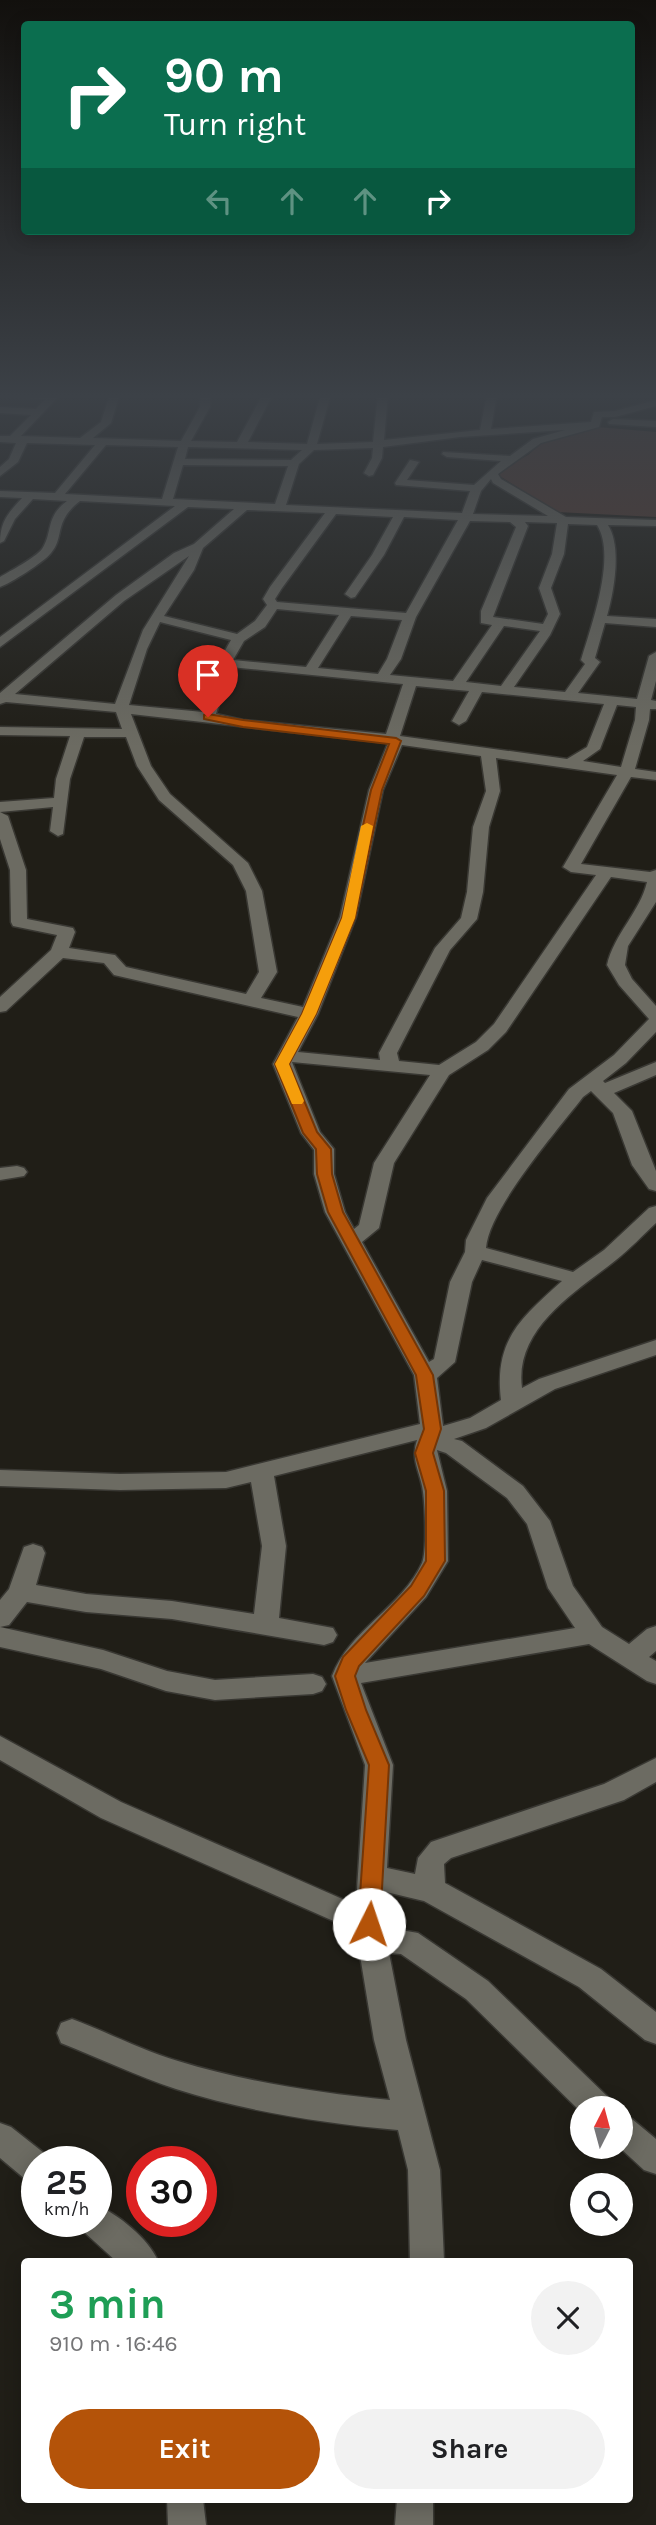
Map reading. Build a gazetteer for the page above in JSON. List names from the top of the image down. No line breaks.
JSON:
{"north":"top","page":{"turn":["90 m","Turn right"],"speed":"25 km/h","limit":"30","heading":["3 min","910 m · 16:46"],"buttons":["Exit","Share"]}}
